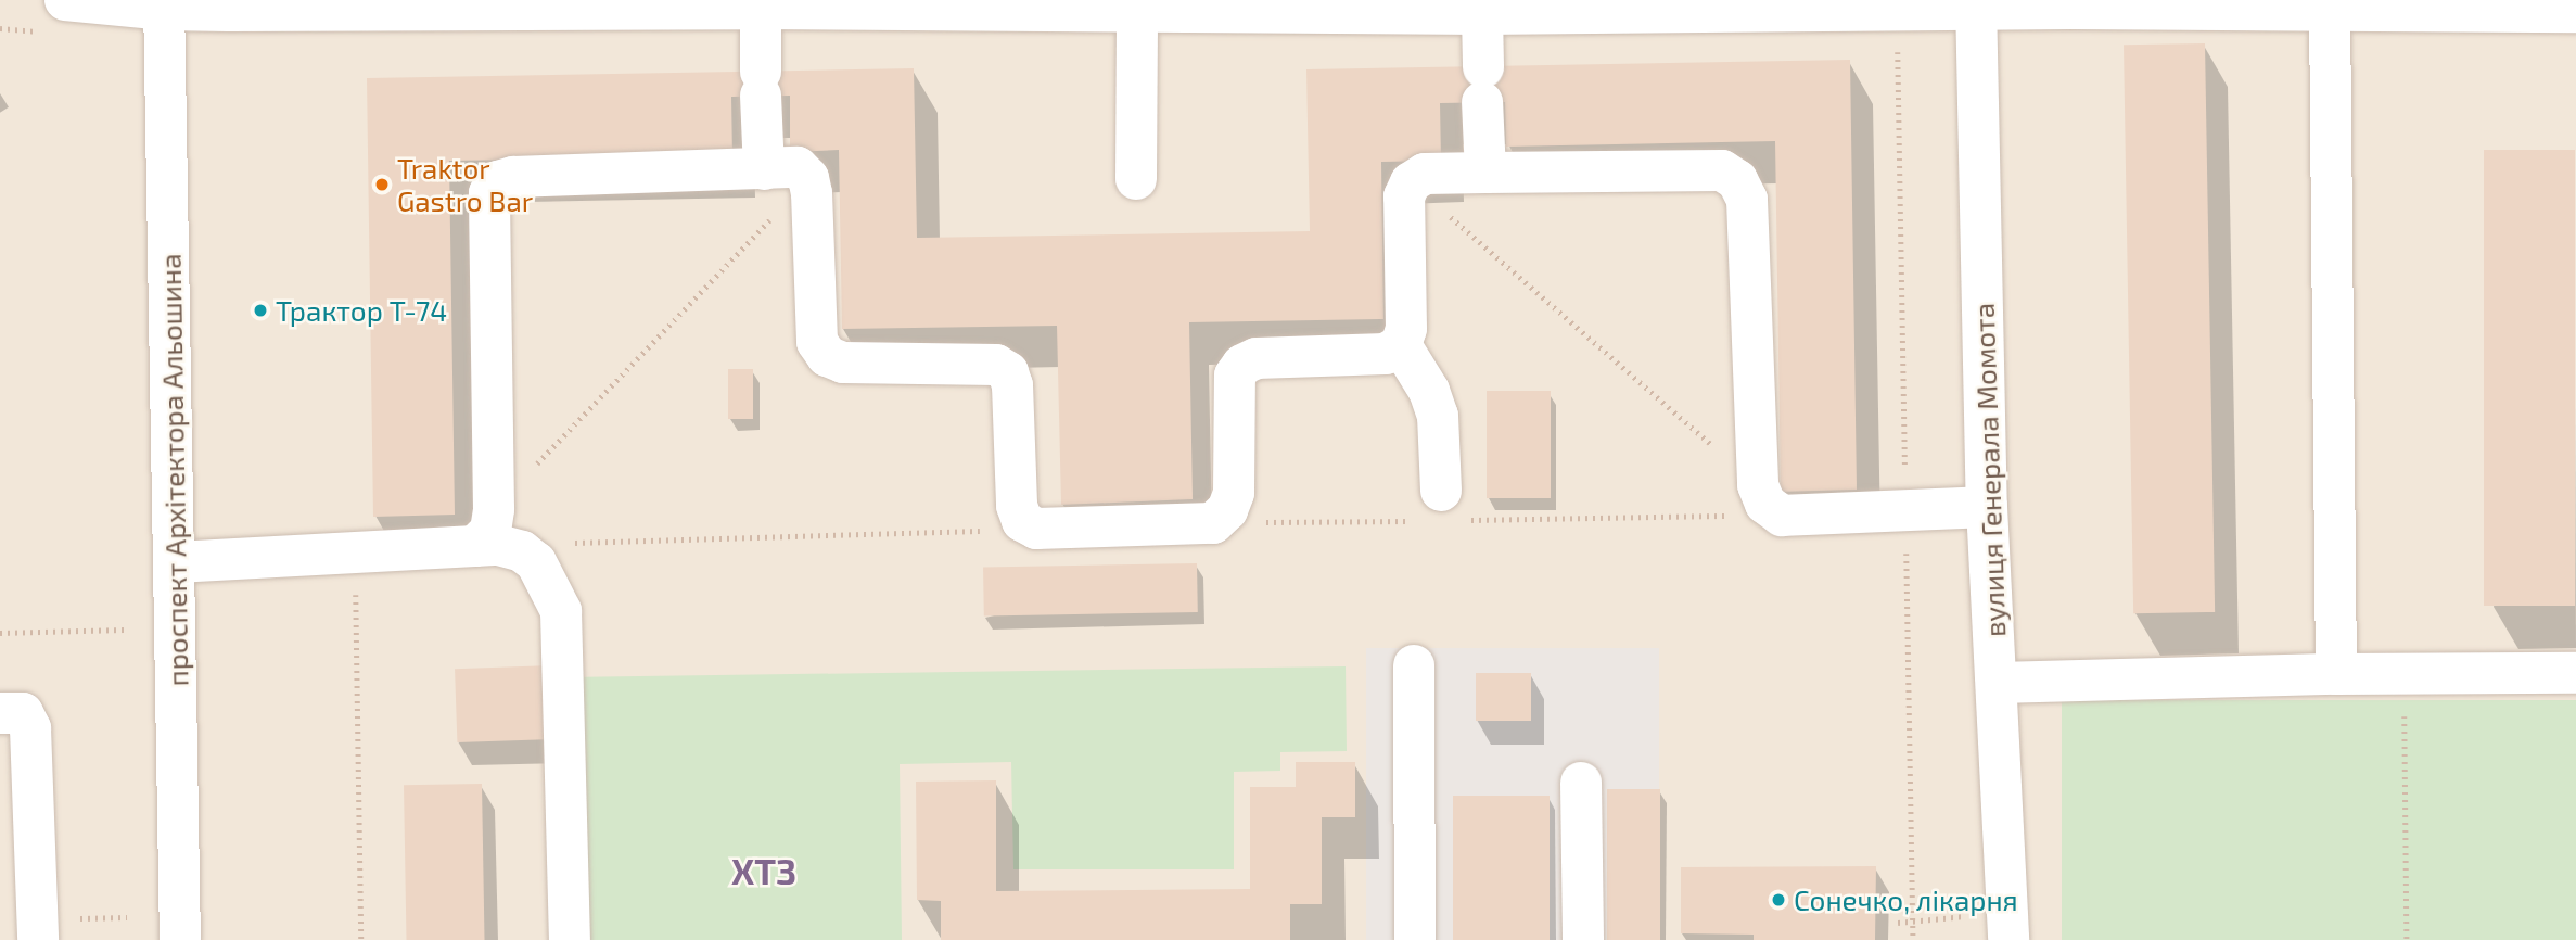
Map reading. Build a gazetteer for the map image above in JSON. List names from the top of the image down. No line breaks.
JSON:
{"streets":{"street":["проспект Архітектора Альошина","вулиця Генерала Момота"]},"districts":["ХТЗ"],"places":["Traktor Gastro Bar","Трактор Т-74","Сонечко, лікарня"]}
